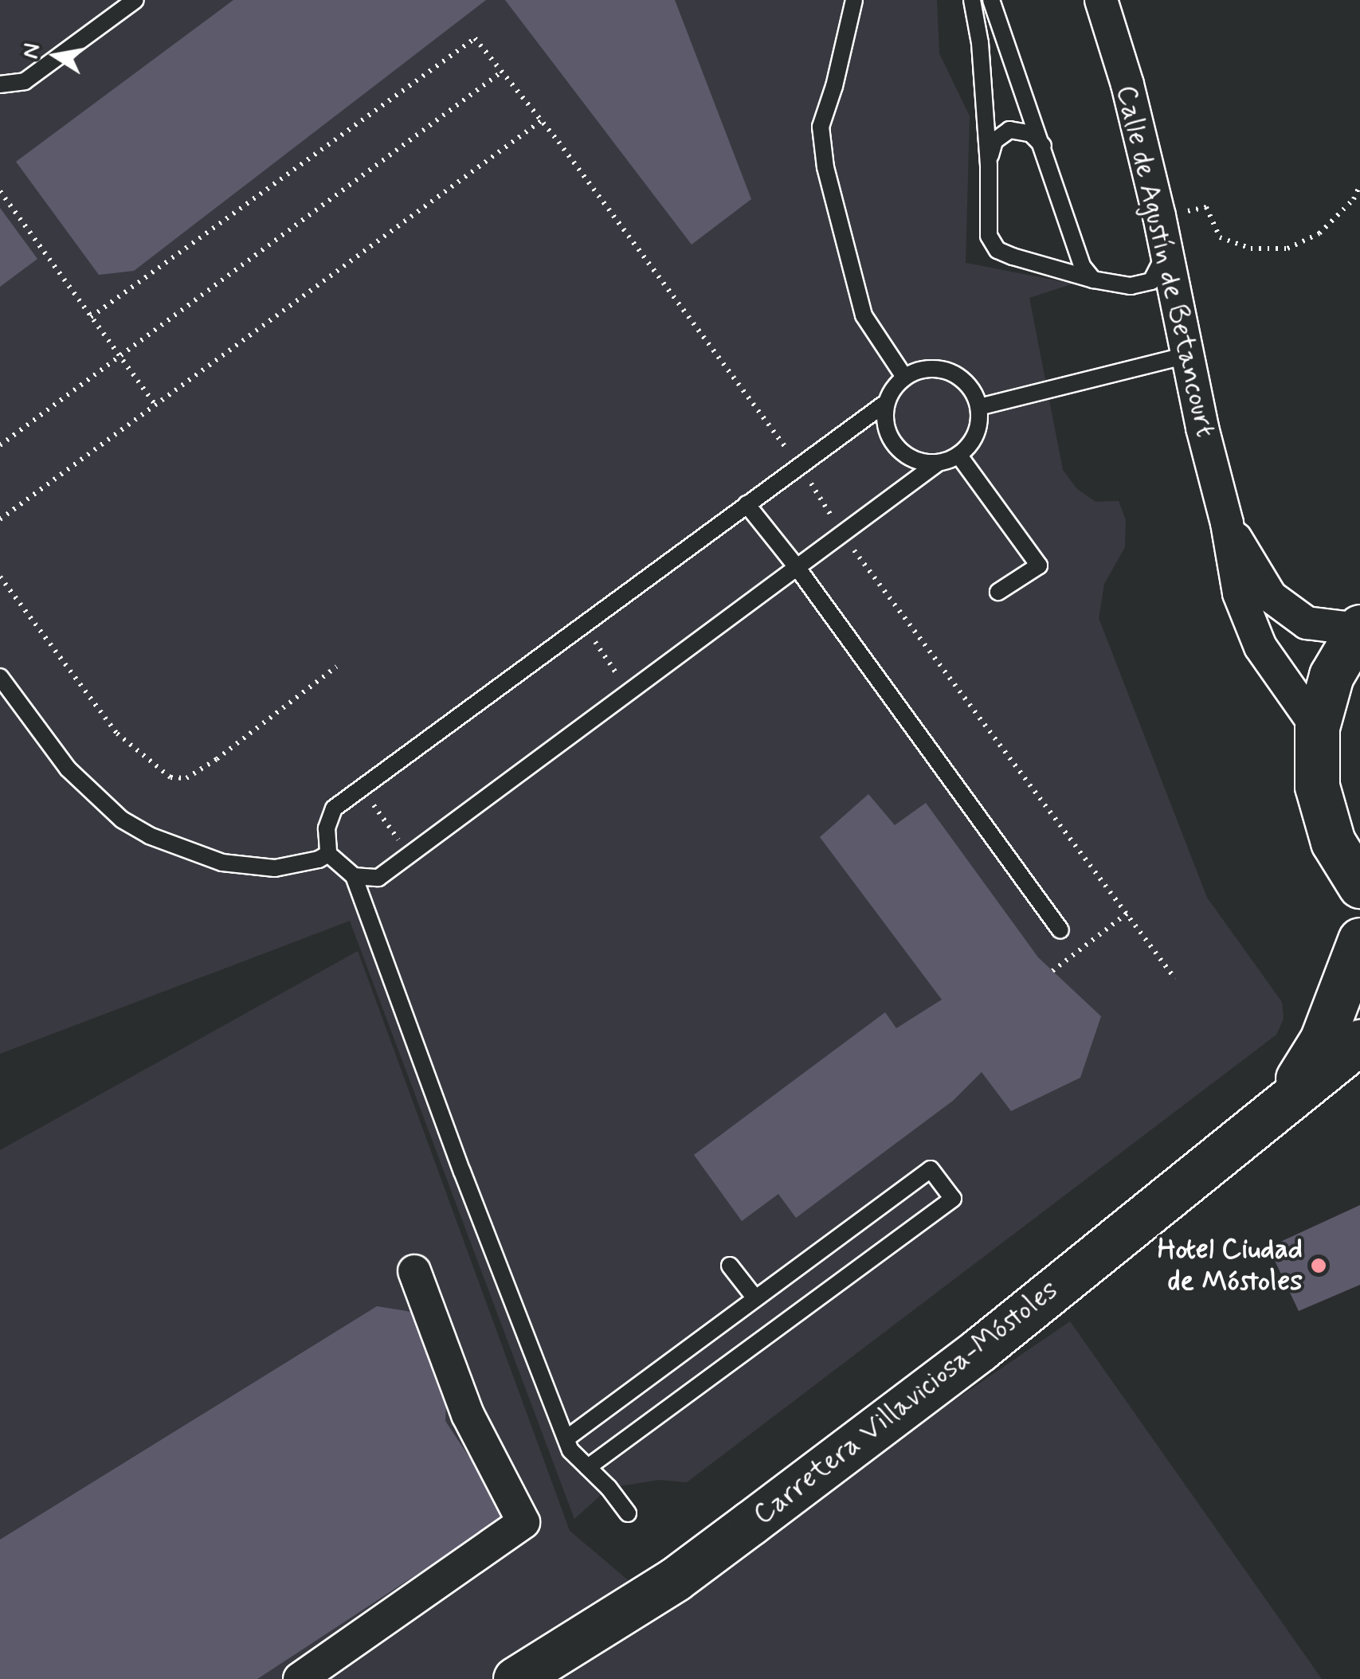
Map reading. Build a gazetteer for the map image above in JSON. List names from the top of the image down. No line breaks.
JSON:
{"streets":{"main road":["Carretera Villaviciosa-Móstoles"],"street":["Calle de Agustín de Betancourt"]},"places":["Hotel Ciudad de Móstoles"],"north":"left"}
